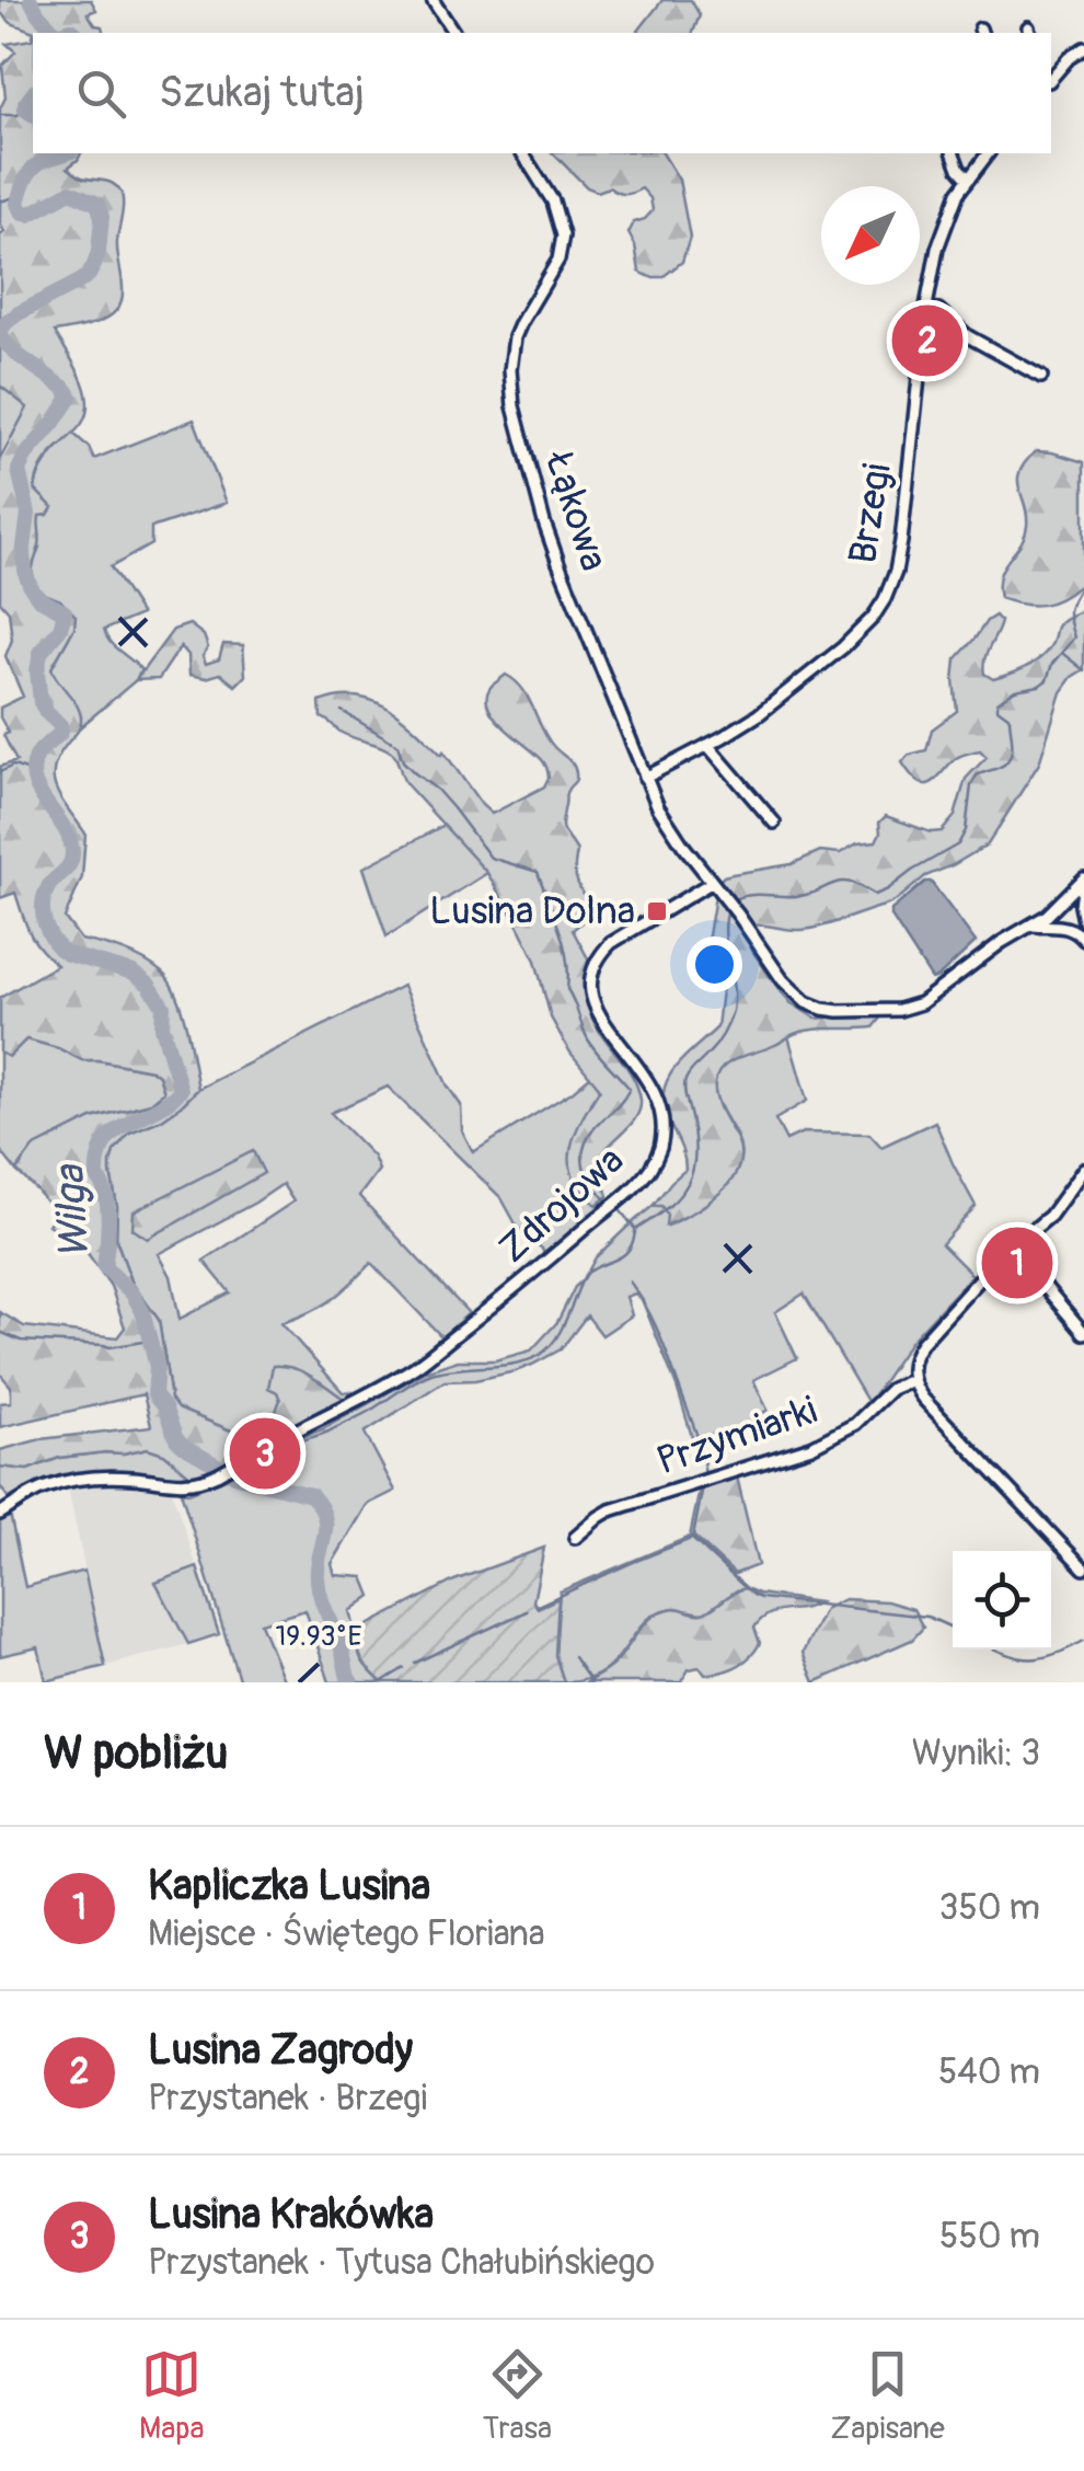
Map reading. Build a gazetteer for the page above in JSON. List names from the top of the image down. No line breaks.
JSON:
{"streets":{"street":["Łąkowa","Brzegi","Zdrojowa","Przymiarki"]},"crossings":[["Łąkowa","Brzegi"],["Łąkowa","Zdrojowa"]],"water":["Wilga"],"places":{"transit":["Lusina Dolna"]},"north":"bottom left","page":{"search":"Szukaj tutaj","pins":["2","1","3"],"heading":["W pobliżu","Wyniki: 3"],"list":[{"mark":"1","name":"Kapliczka Lusina","note":"Miejsce · Świętego Floriana","value":"350 m"},{"mark":"2","name":"Lusina Zagrody","note":"Przystanek · Brzegi","value":"540 m"},{"mark":"3","name":"Lusina Krakówka","note":"Przystanek · Tytusa Chałubińskiego","value":"550 m"}],"nav":["Mapa","Trasa","Zapisane"]},"coordinates":["19.93°E"]}
